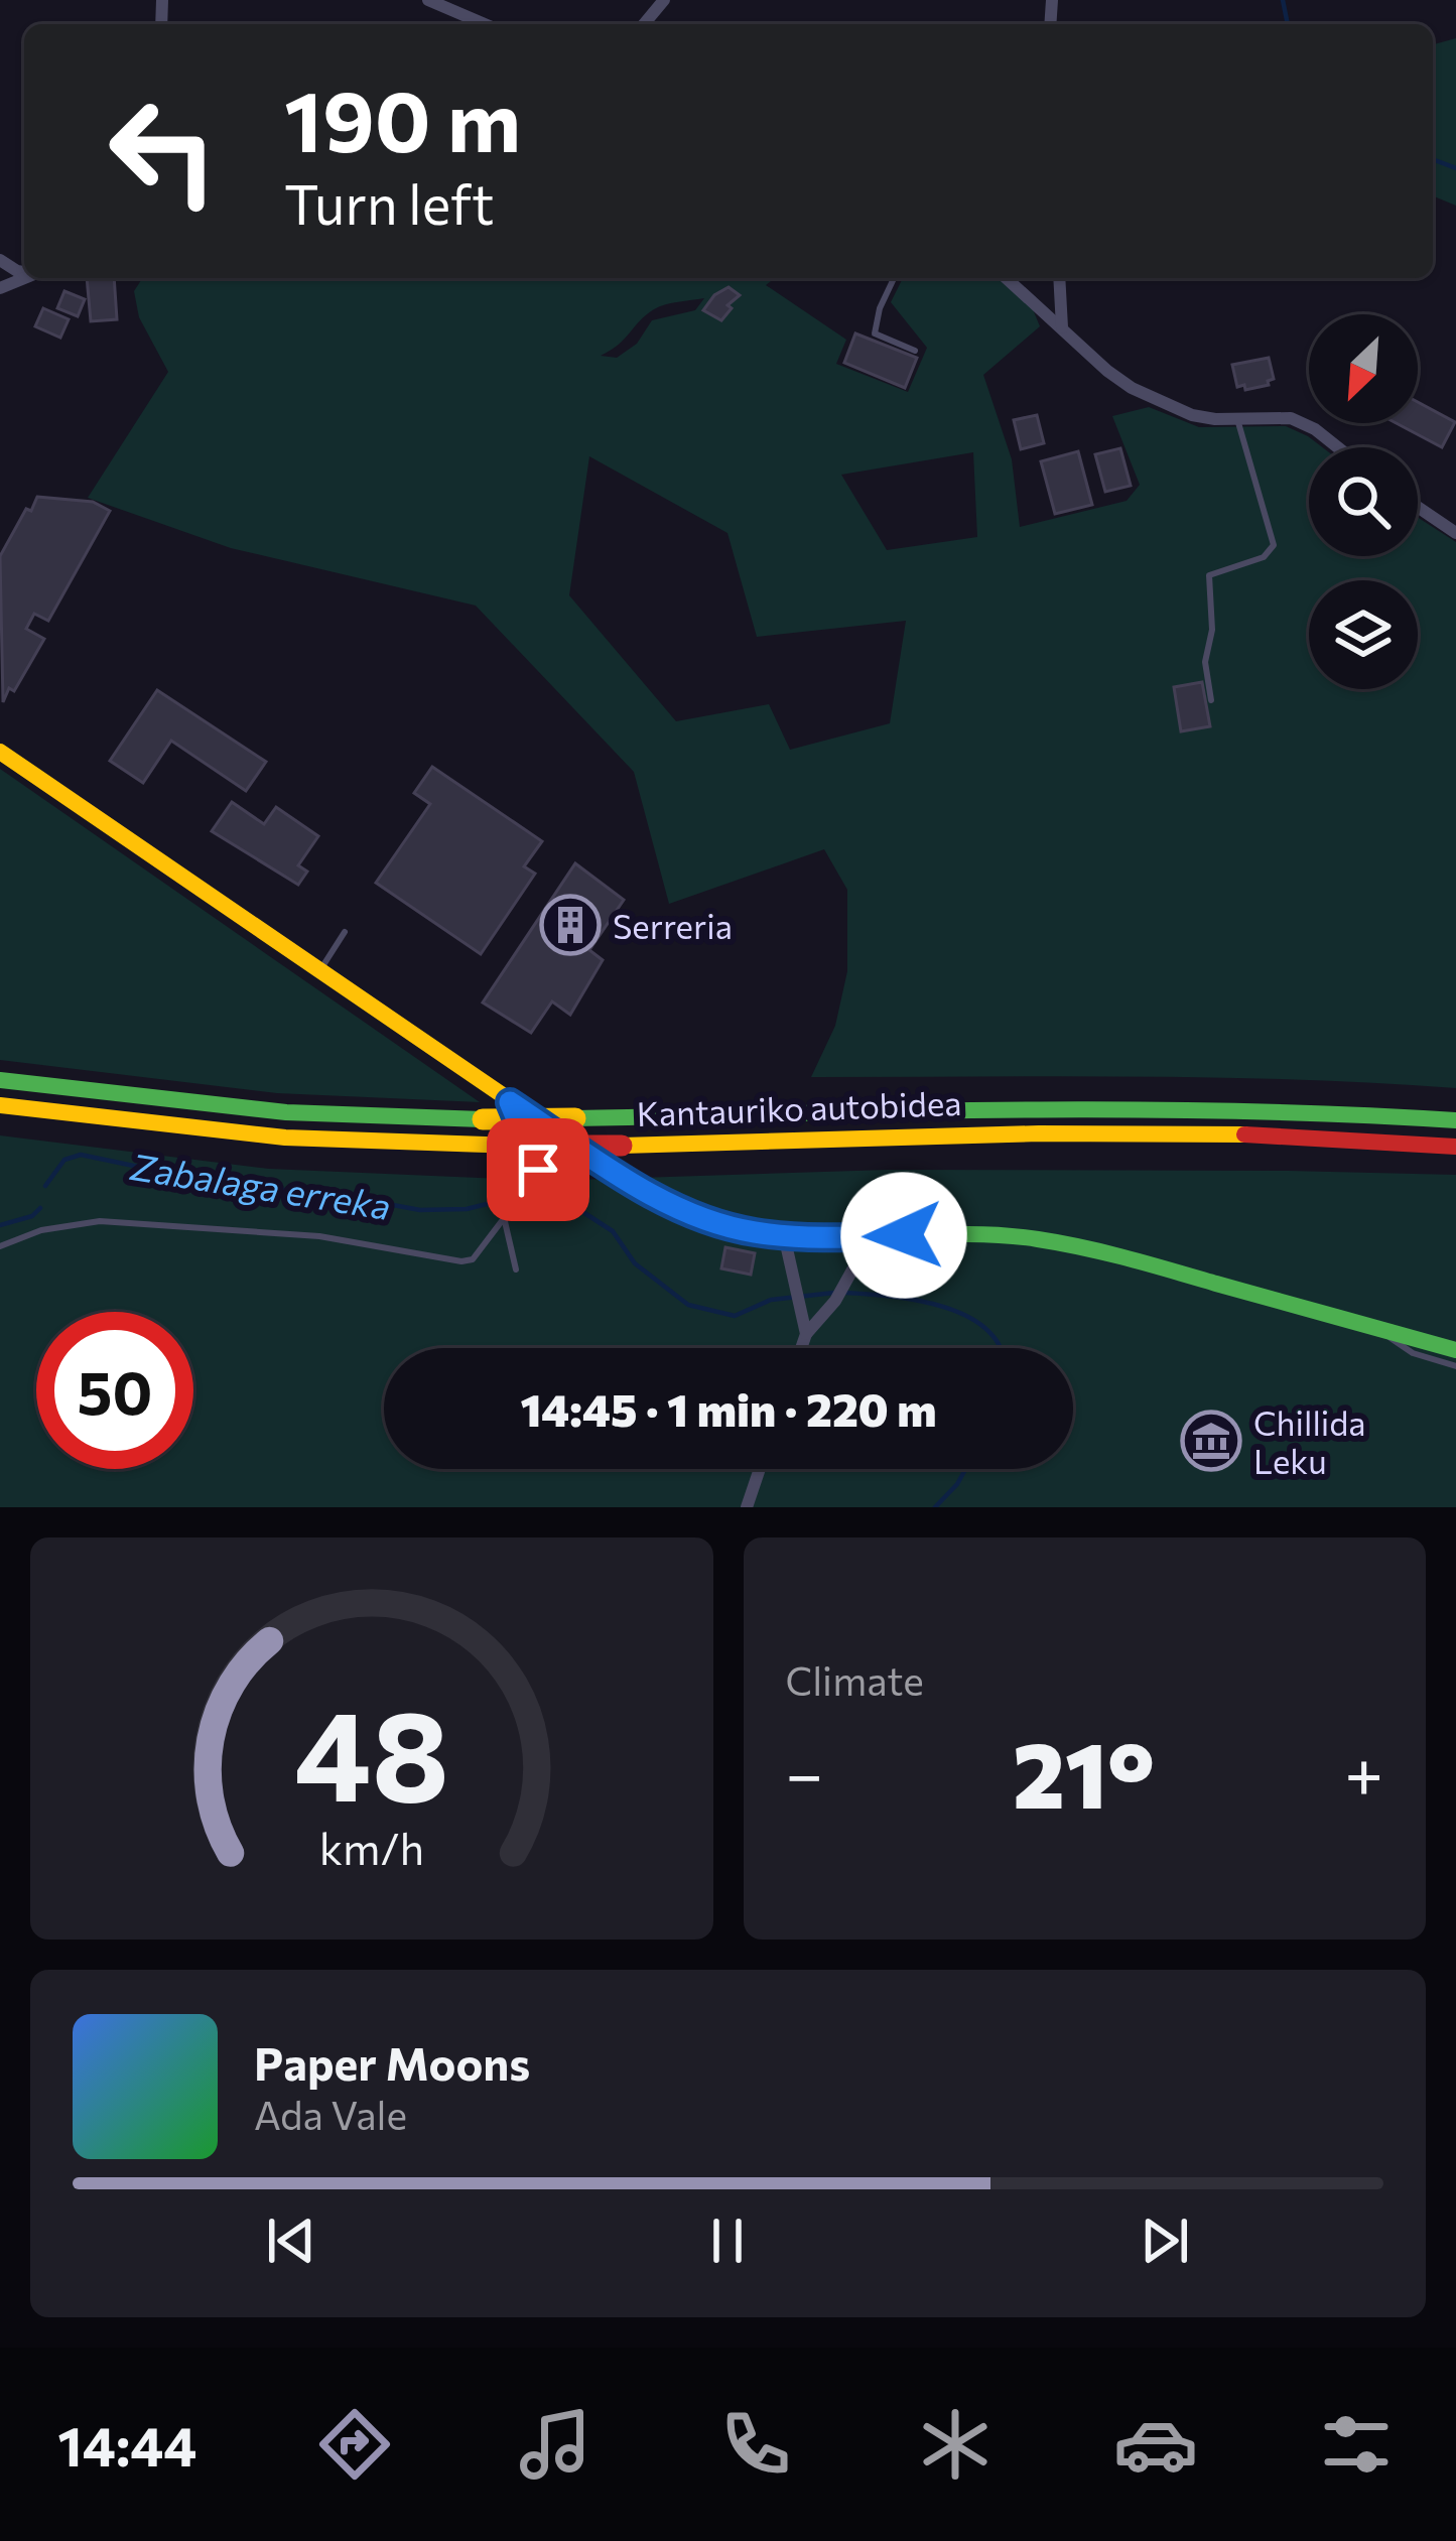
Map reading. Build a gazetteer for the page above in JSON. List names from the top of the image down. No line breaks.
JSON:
{"streets":{"main road":["Kantauriko autobidea"]},"water":["Zabalaga erreka"],"places":{"building":["Serreria"],"museum":["Chillida Leku"]},"north":"bottom left","page":{"turn":["190 m","Turn left"],"limit":"50","trip":"14:45 · 1 min · 220 m","tile":"Climate","heat":["−","21°","+"],"song":["Paper Moons","Ada Vale"],"tabs":"14:44","gauge":["48","km/h"]}}
